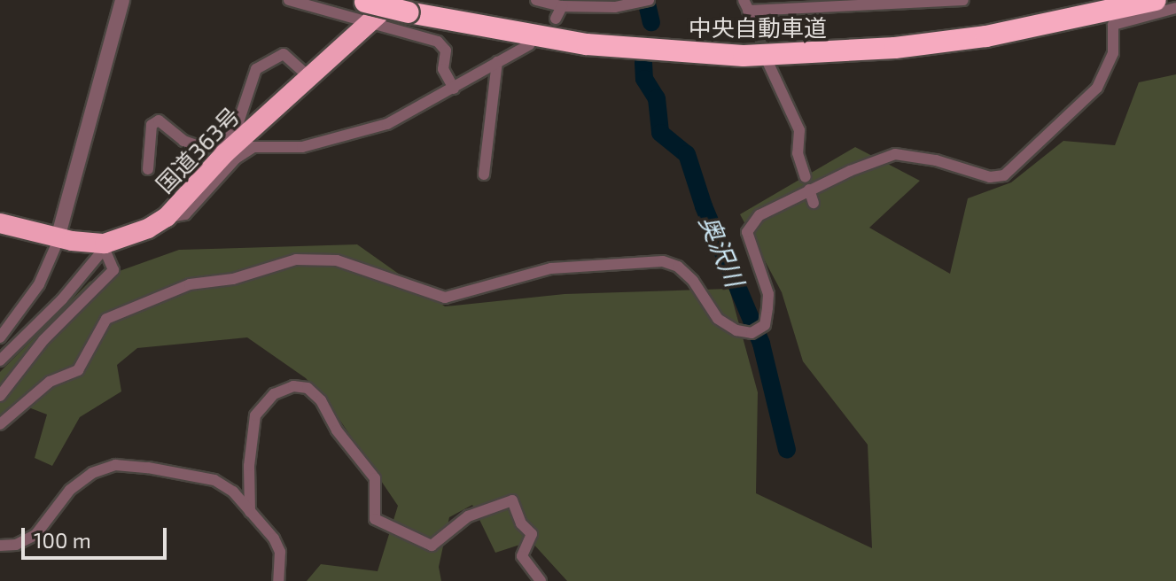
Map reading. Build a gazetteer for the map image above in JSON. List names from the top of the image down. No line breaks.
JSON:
{"streets":{"highway":["中央自動車道","国道363号"]},"crossings":[["中央自動車道","国道363号"]],"water":["奥沢川"],"scale_bar":"100 m"}
